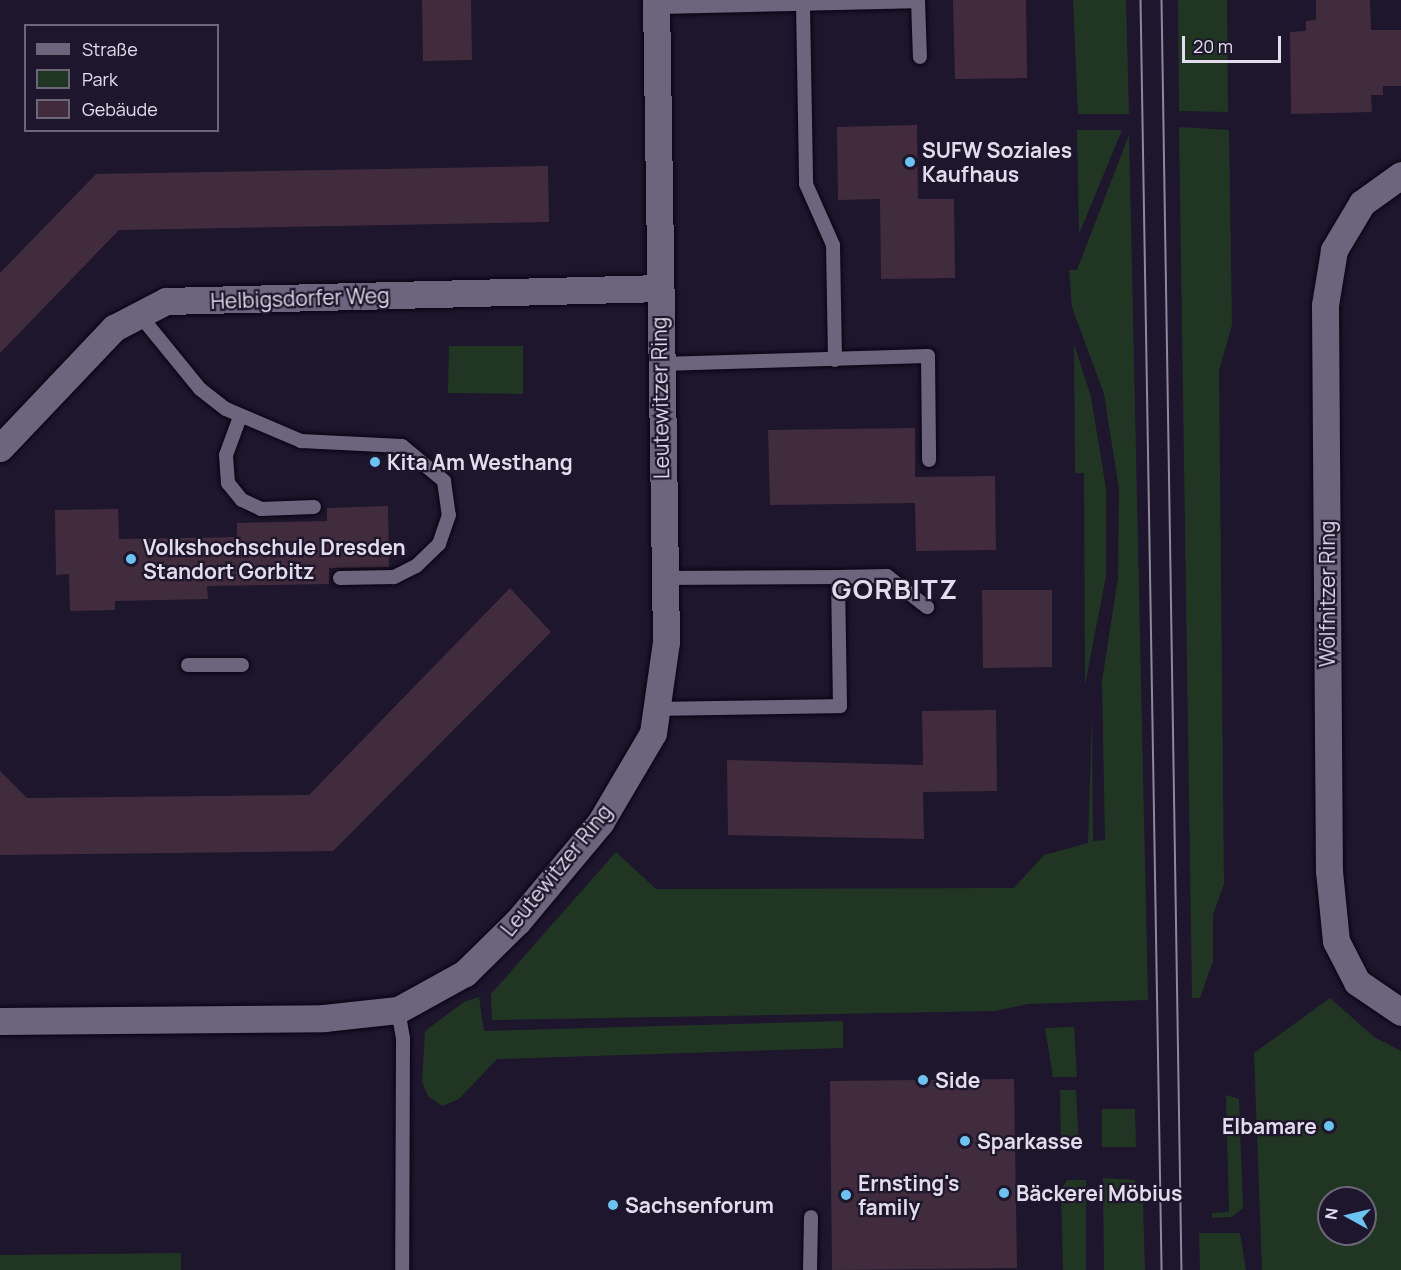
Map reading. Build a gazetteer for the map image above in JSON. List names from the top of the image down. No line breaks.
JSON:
{"streets":{"street":["Helbigsdorfer Weg","Leutewitzer Ring","Wölfnitzer Ring"]},"crossings":[["Helbigsdorfer Weg","Leutewitzer Ring"]],"districts":["GORBITZ"],"places":["SUFW Soziales Kaufhaus","Kita Am Westhang","Volkshochschule Dresden Standort Gorbitz","Side","Elbamare","Sparkasse","Bäckerei Möbius","Ernsting's family","Sachsenforum"],"legend":["Straße","Park","Gebäude"],"scale_bar":"20 m","north":"left"}
